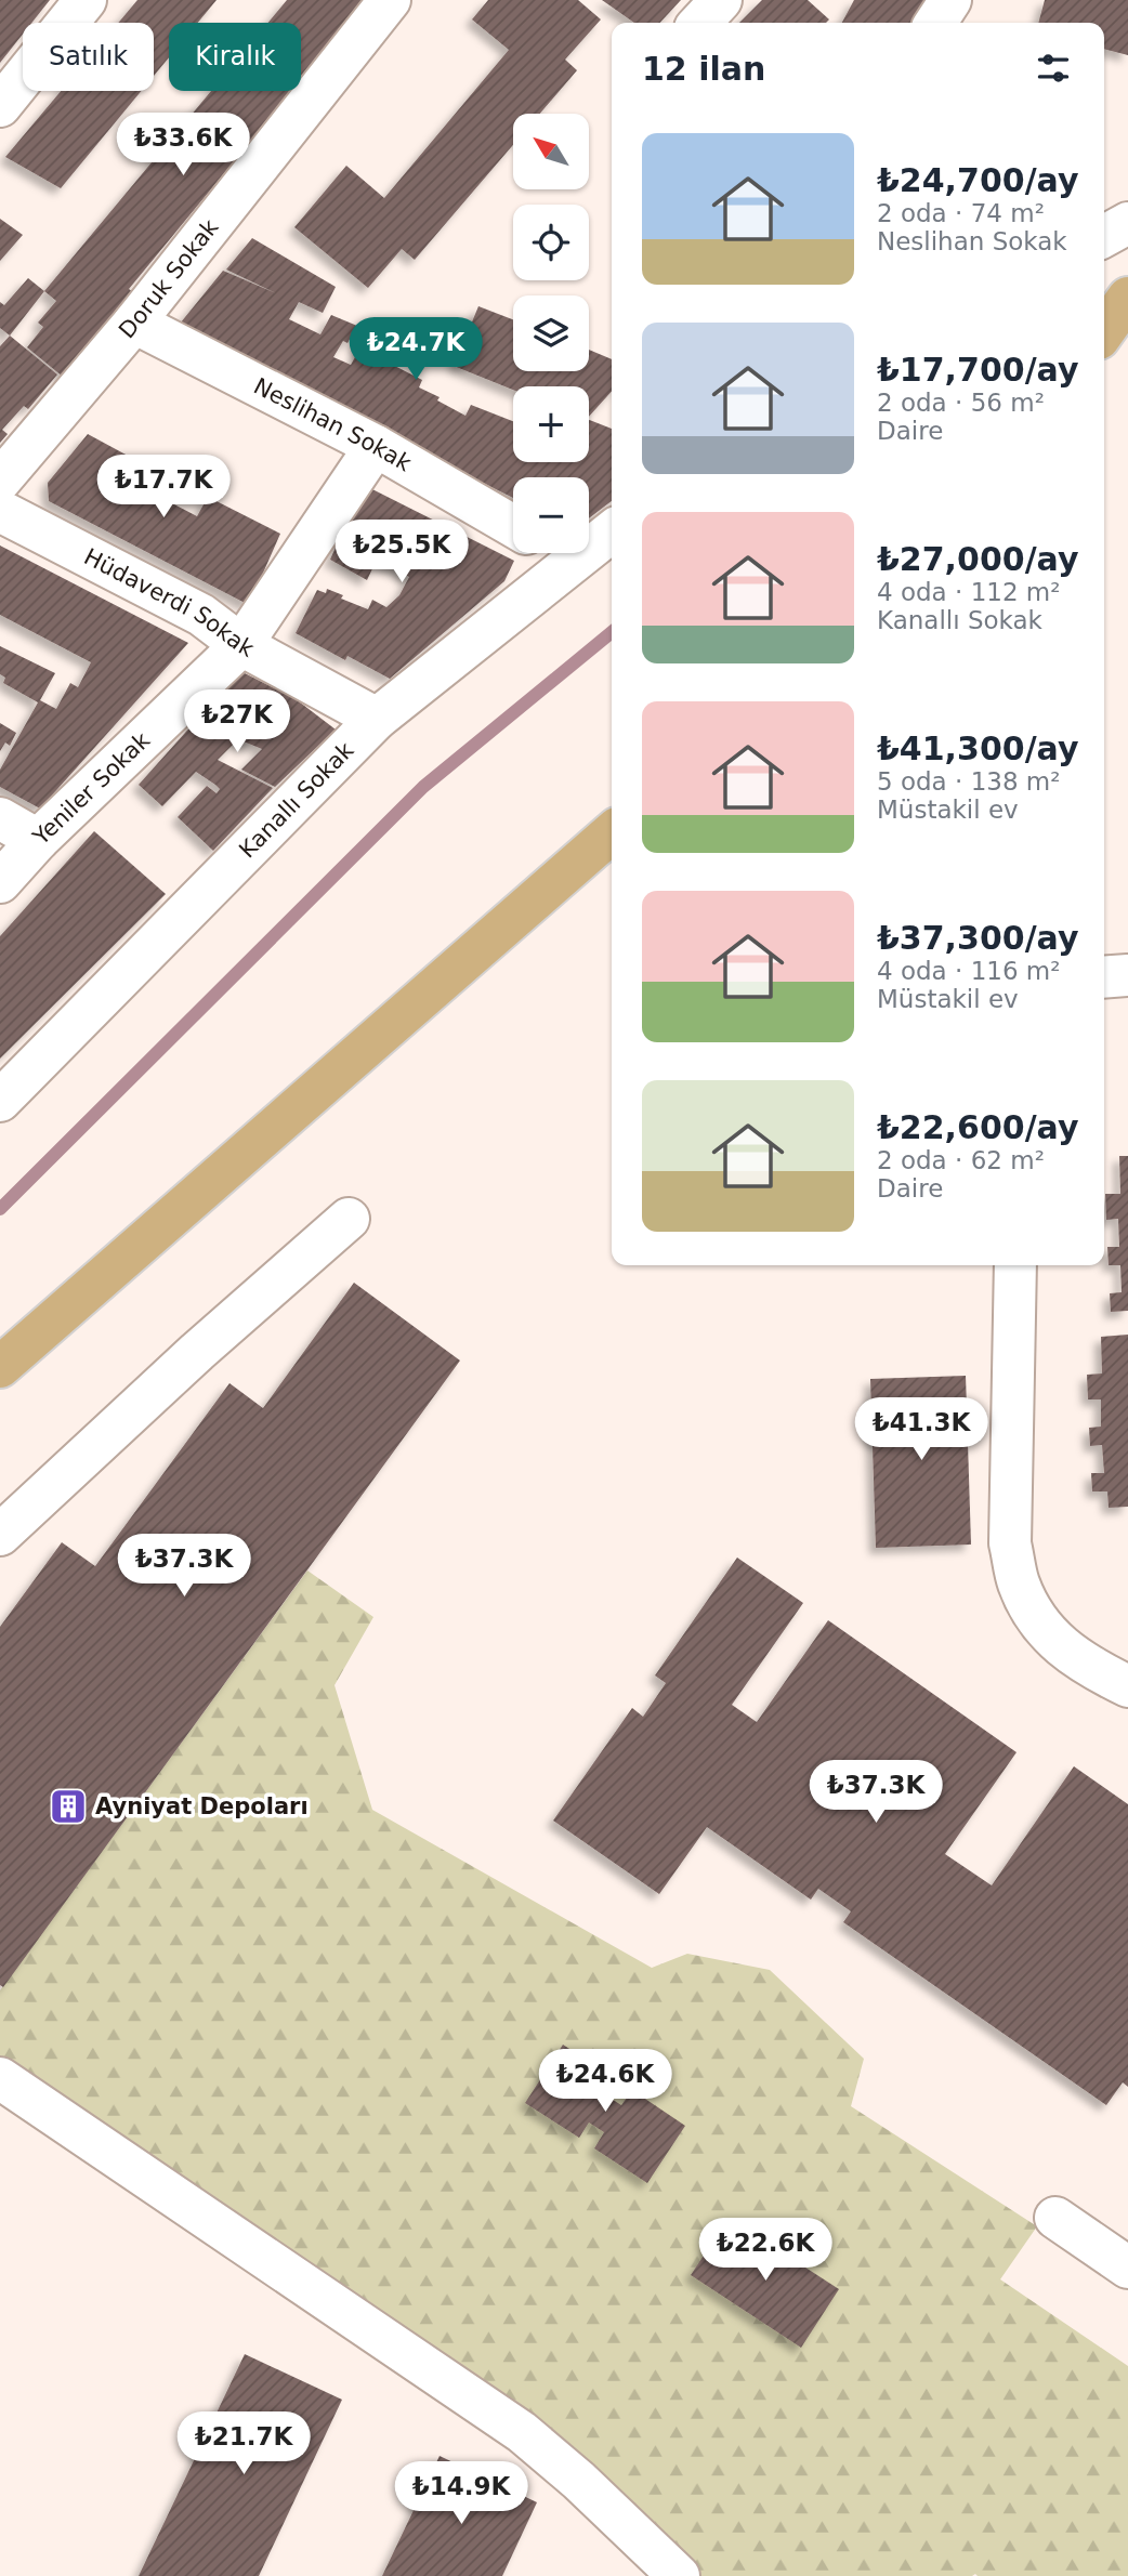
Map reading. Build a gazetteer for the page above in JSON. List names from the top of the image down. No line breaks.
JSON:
{"streets":{"street":["Doruk Sokak","Neslihan Sokak","Hüdaverdi Sokak","Yeniler Sokak","Kanallı Sokak"]},"crossings":[["Doruk Sokak","Neslihan Sokak"],["Neslihan Sokak","Yeniler Sokak"],["Hüdaverdi Sokak","Yeniler Sokak"],["Hüdaverdi Sokak","Kanallı Sokak"]],"places":{"building":["Ayniyat Depoları"]},"north":"top left","page":{"chip":["Satılık","Kiralık"],"heading":"12 ilan","price":["₺33.6K","₺24.7K","₺17.7K","₺25.5K","₺27K","₺41.3K","₺37.3K","₺37.3K","₺24.6K","₺22.6K","₺21.7K","₺14.9K"],"map_buttons":["+","−"],"list":[{"name":"₺24,700/ay","note":"2 oda · 74 m² · Neslihan Sokak"},{"name":"₺17,700/ay","note":"2 oda · 56 m² · Daire"},{"name":"₺27,000/ay","note":"4 oda · 112 m² · Kanallı Sokak"},{"name":"₺41,300/ay","note":"5 oda · 138 m² · Müstakil ev"},{"name":"₺37,300/ay","note":"4 oda · 116 m² · Müstakil ev"},{"name":"₺22,600/ay","note":"2 oda · 62 m² · Daire"}]}}
